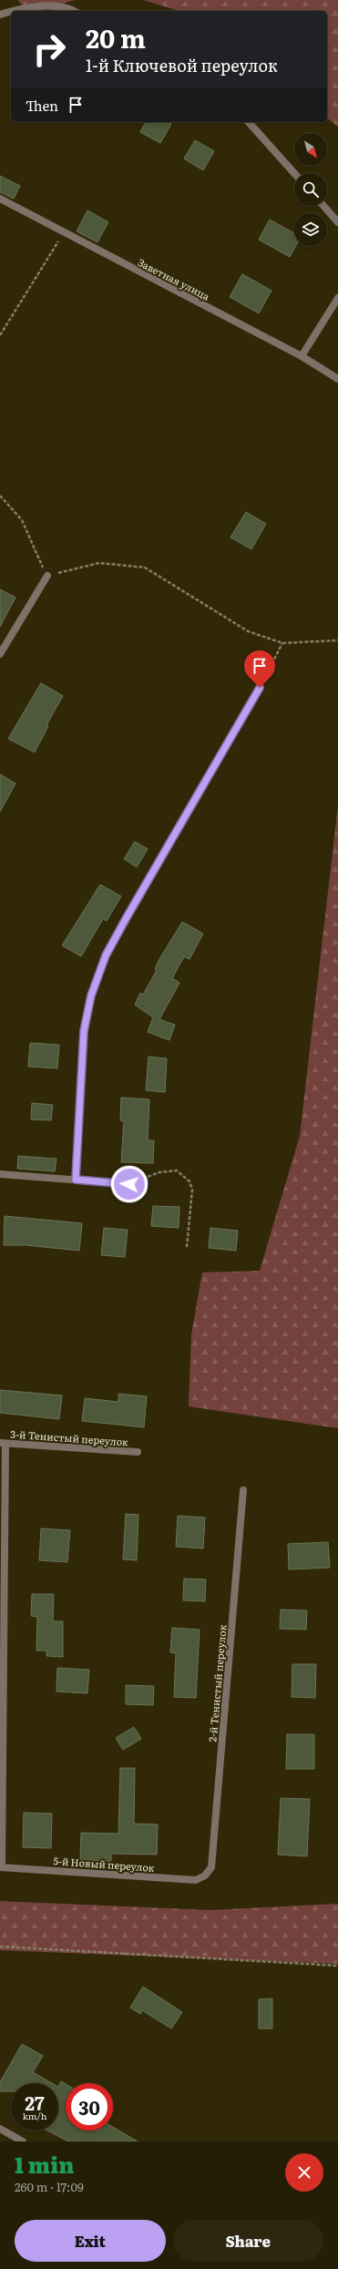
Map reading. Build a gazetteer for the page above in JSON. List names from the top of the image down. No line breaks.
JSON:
{"streets":{"street":["Заветная улица","3-й Тенистый переулок","2-й Тенистый переулок","5-й Новый переулок"]},"crossings":[["2-й Тенистый переулок","5-й Новый переулок"]],"north":"bottom right","page":{"turn":["20 m","1-й Ключевой переулок"],"then":"Then","speed":"27 km/h","limit":"30","heading":["1 min","260 m · 17:09"],"buttons":["Exit","Share"]}}
